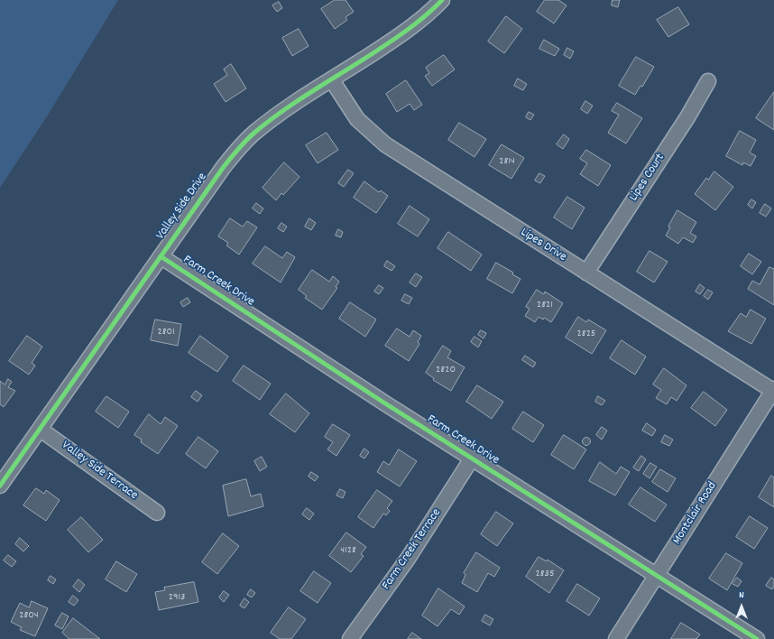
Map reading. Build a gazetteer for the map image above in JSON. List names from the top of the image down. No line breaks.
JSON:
{"streets":{"street":["Lipes Court","Valley Side Drive","Lipes Drive","Farm Creek Drive","Valley Side Terrace","Montclair Road","Farm Creek Terrace"]},"crossings":[["Lipes Court","Lipes Drive"],["Valley Side Drive","Lipes Drive"],["Valley Side Drive","Farm Creek Drive"],["Valley Side Drive","Valley Side Terrace"],["Lipes Drive","Montclair Road"],["Farm Creek Drive","Montclair Road"],["Farm Creek Drive","Farm Creek Terrace"]],"house_numbers":["2814","2821","2801","2825","2820","4128","2835","2913","2804"],"north":"top"}
